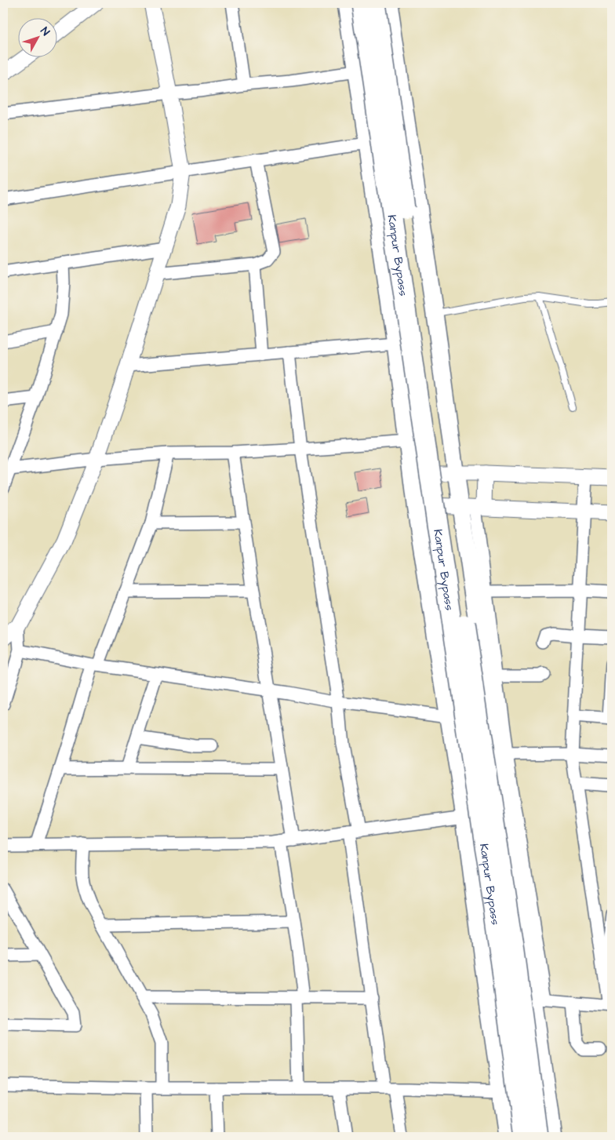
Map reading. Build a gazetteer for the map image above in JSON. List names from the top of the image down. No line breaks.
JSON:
{"streets":{"highway":["Kanpur Bypass"]},"north":"top right"}
